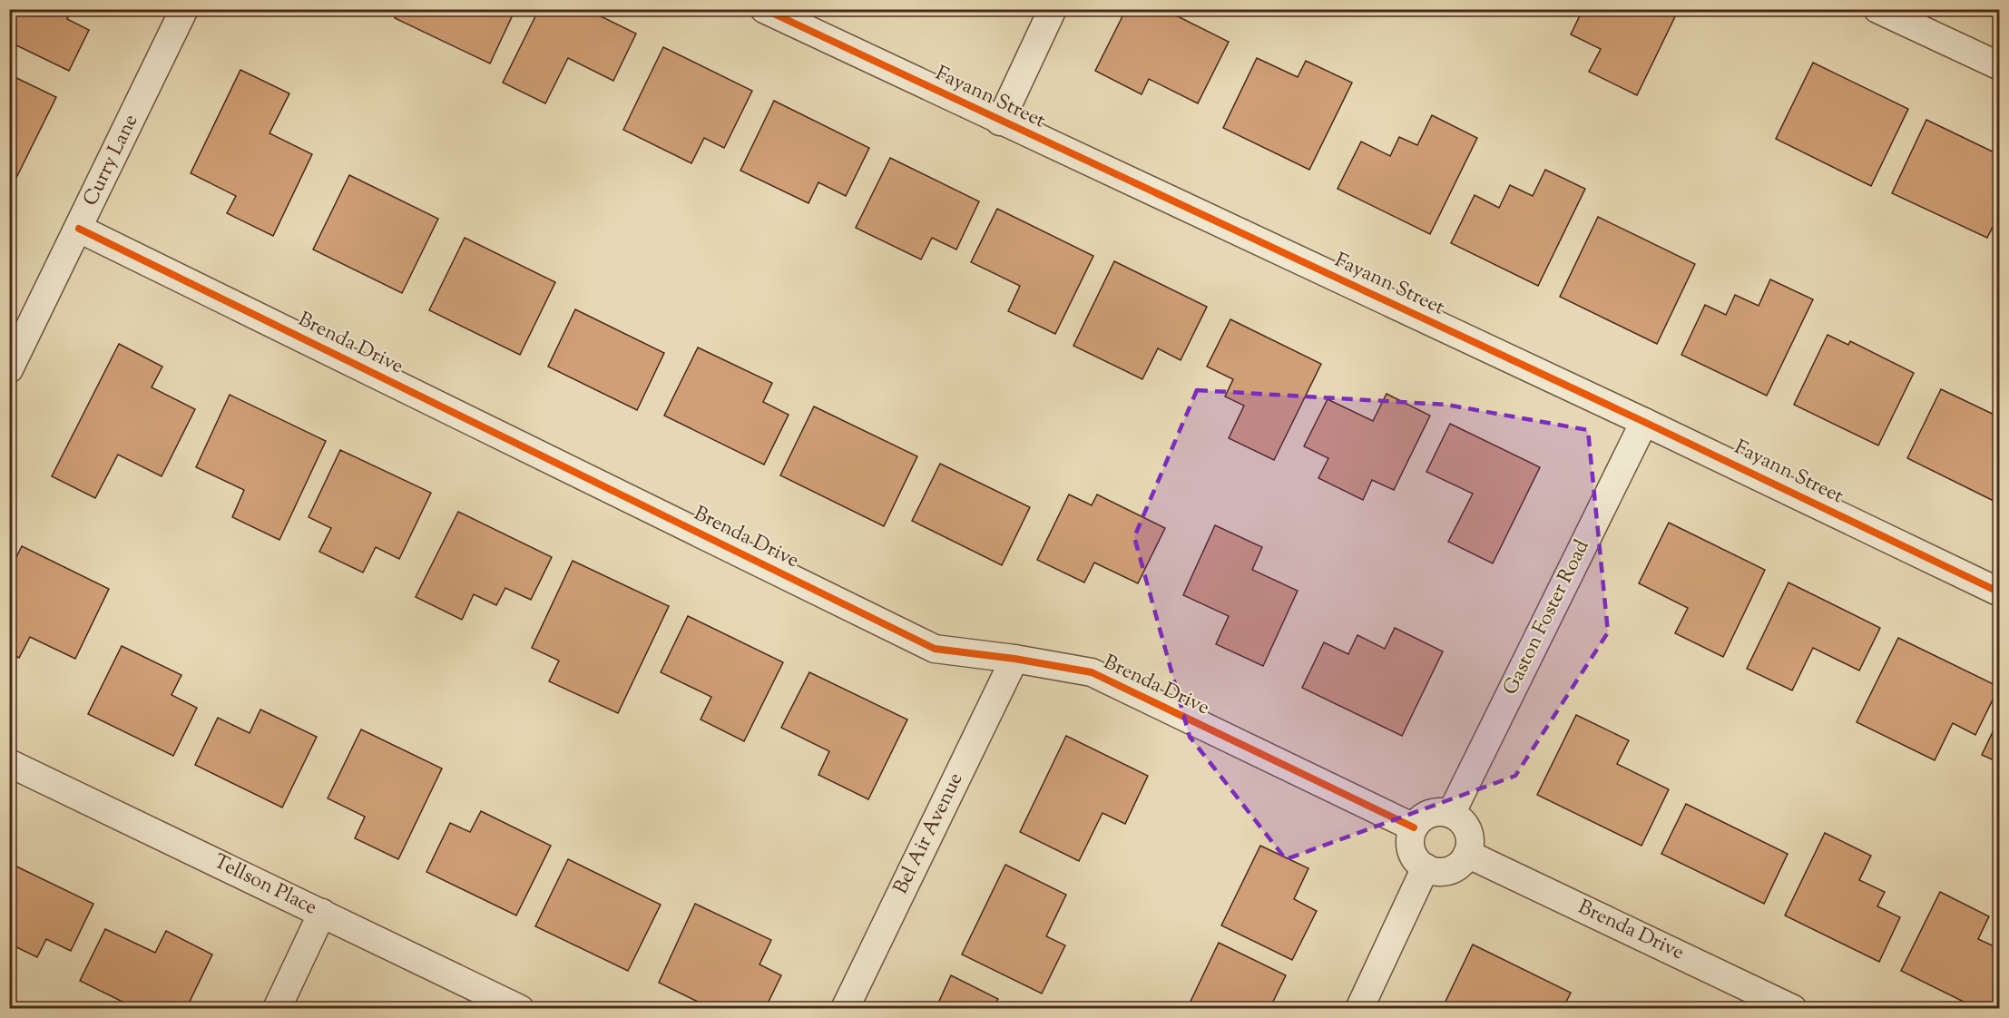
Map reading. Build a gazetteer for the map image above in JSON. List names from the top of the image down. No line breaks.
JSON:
{"streets":{"street":["Fayann Street","Curry Lane","Brenda Drive","Gaston Foster Road","Bel Air Avenue","Tellson Place"]},"crossings":[["Fayann Street","Gaston Foster Road"],["Curry Lane","Brenda Drive"],["Brenda Drive","Gaston Foster Road"],["Brenda Drive","Bel Air Avenue"]]}
